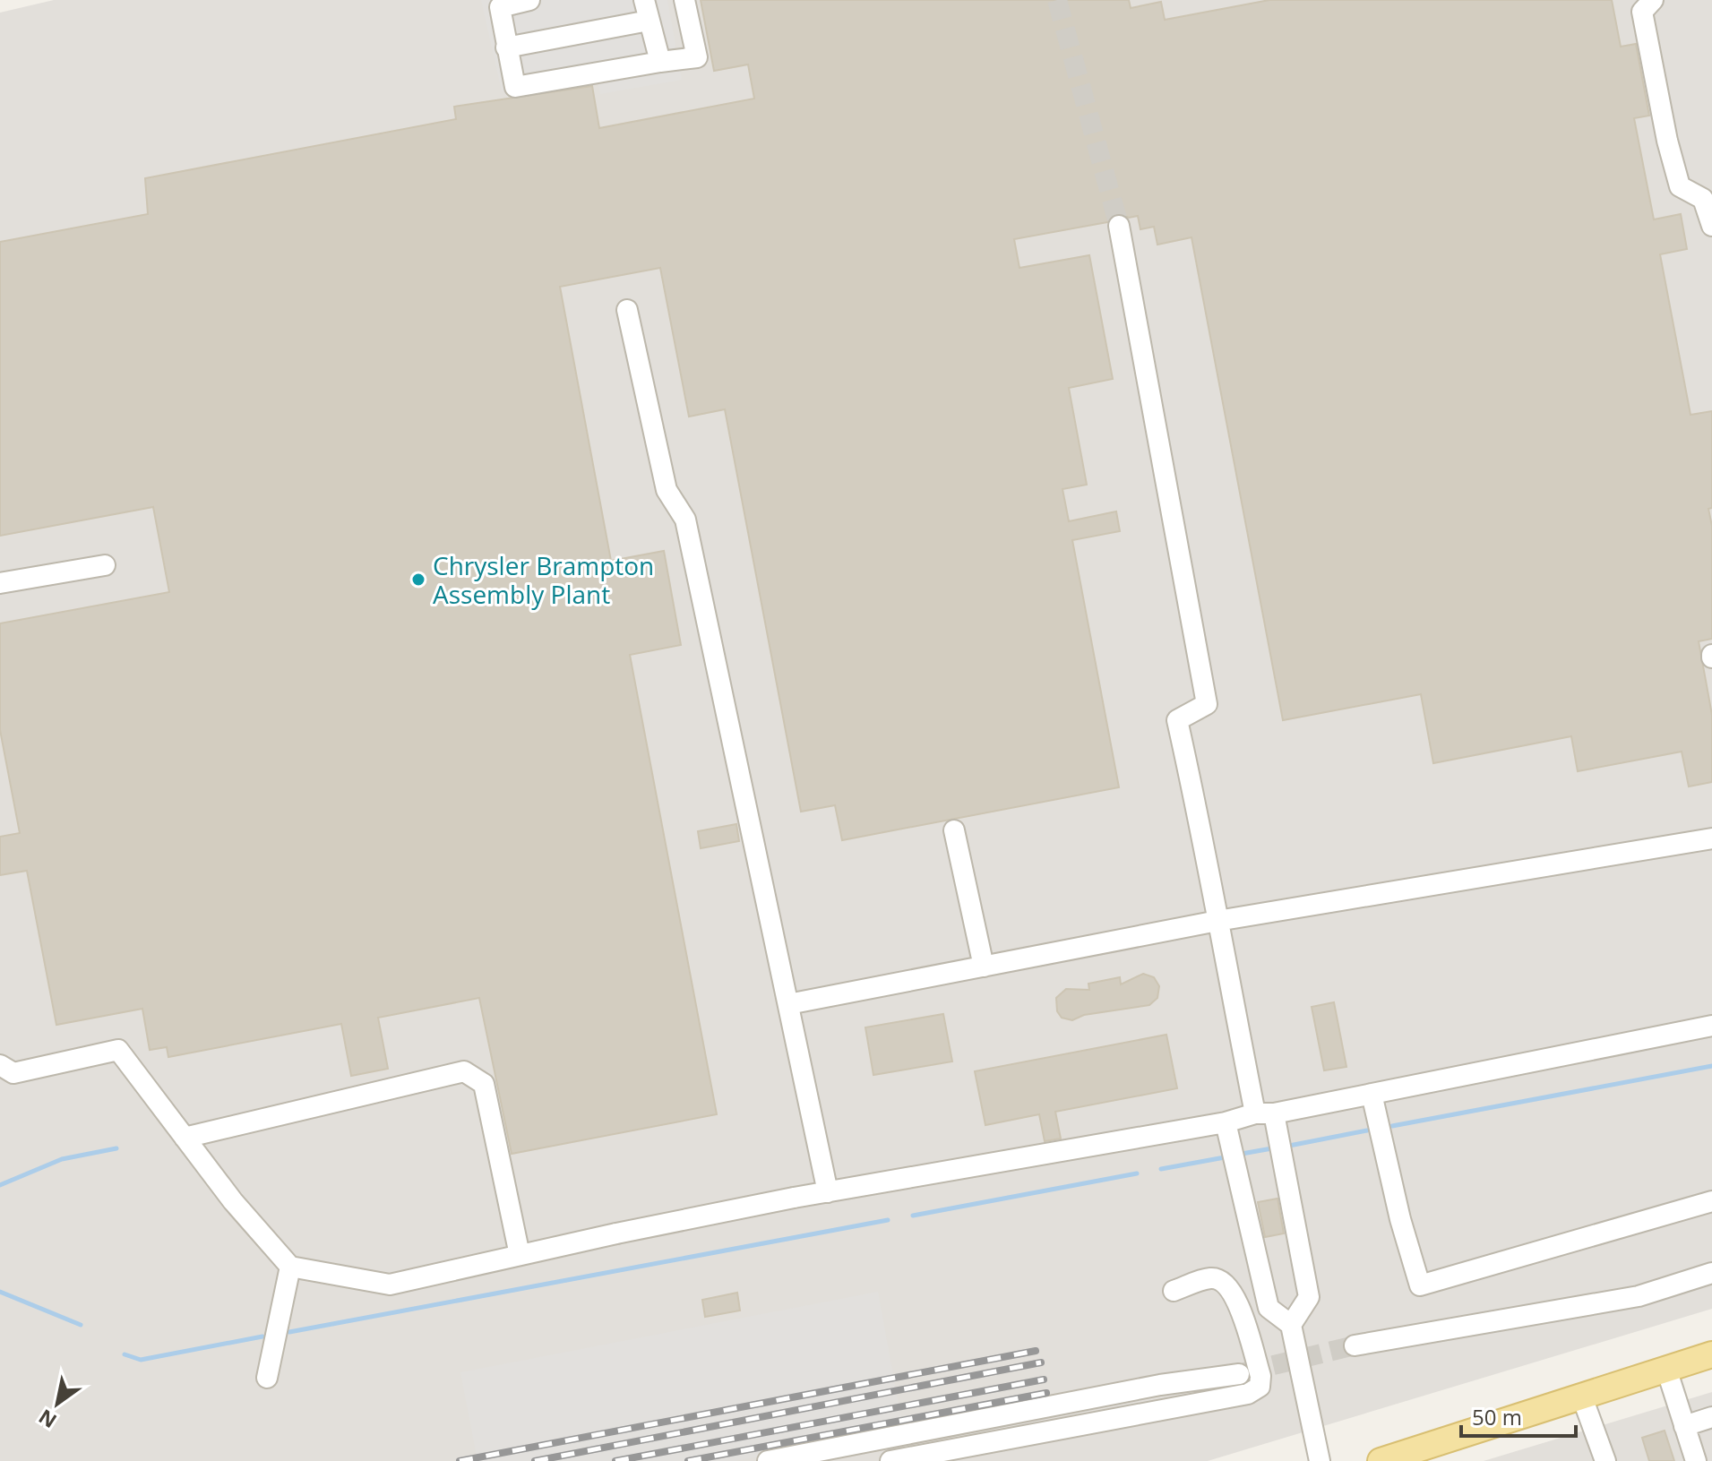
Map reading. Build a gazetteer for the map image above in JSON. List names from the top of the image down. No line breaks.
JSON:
{"places":["Chrysler Brampton Assembly Plant"],"scale_bar":"50 m","north":"bottom left"}
